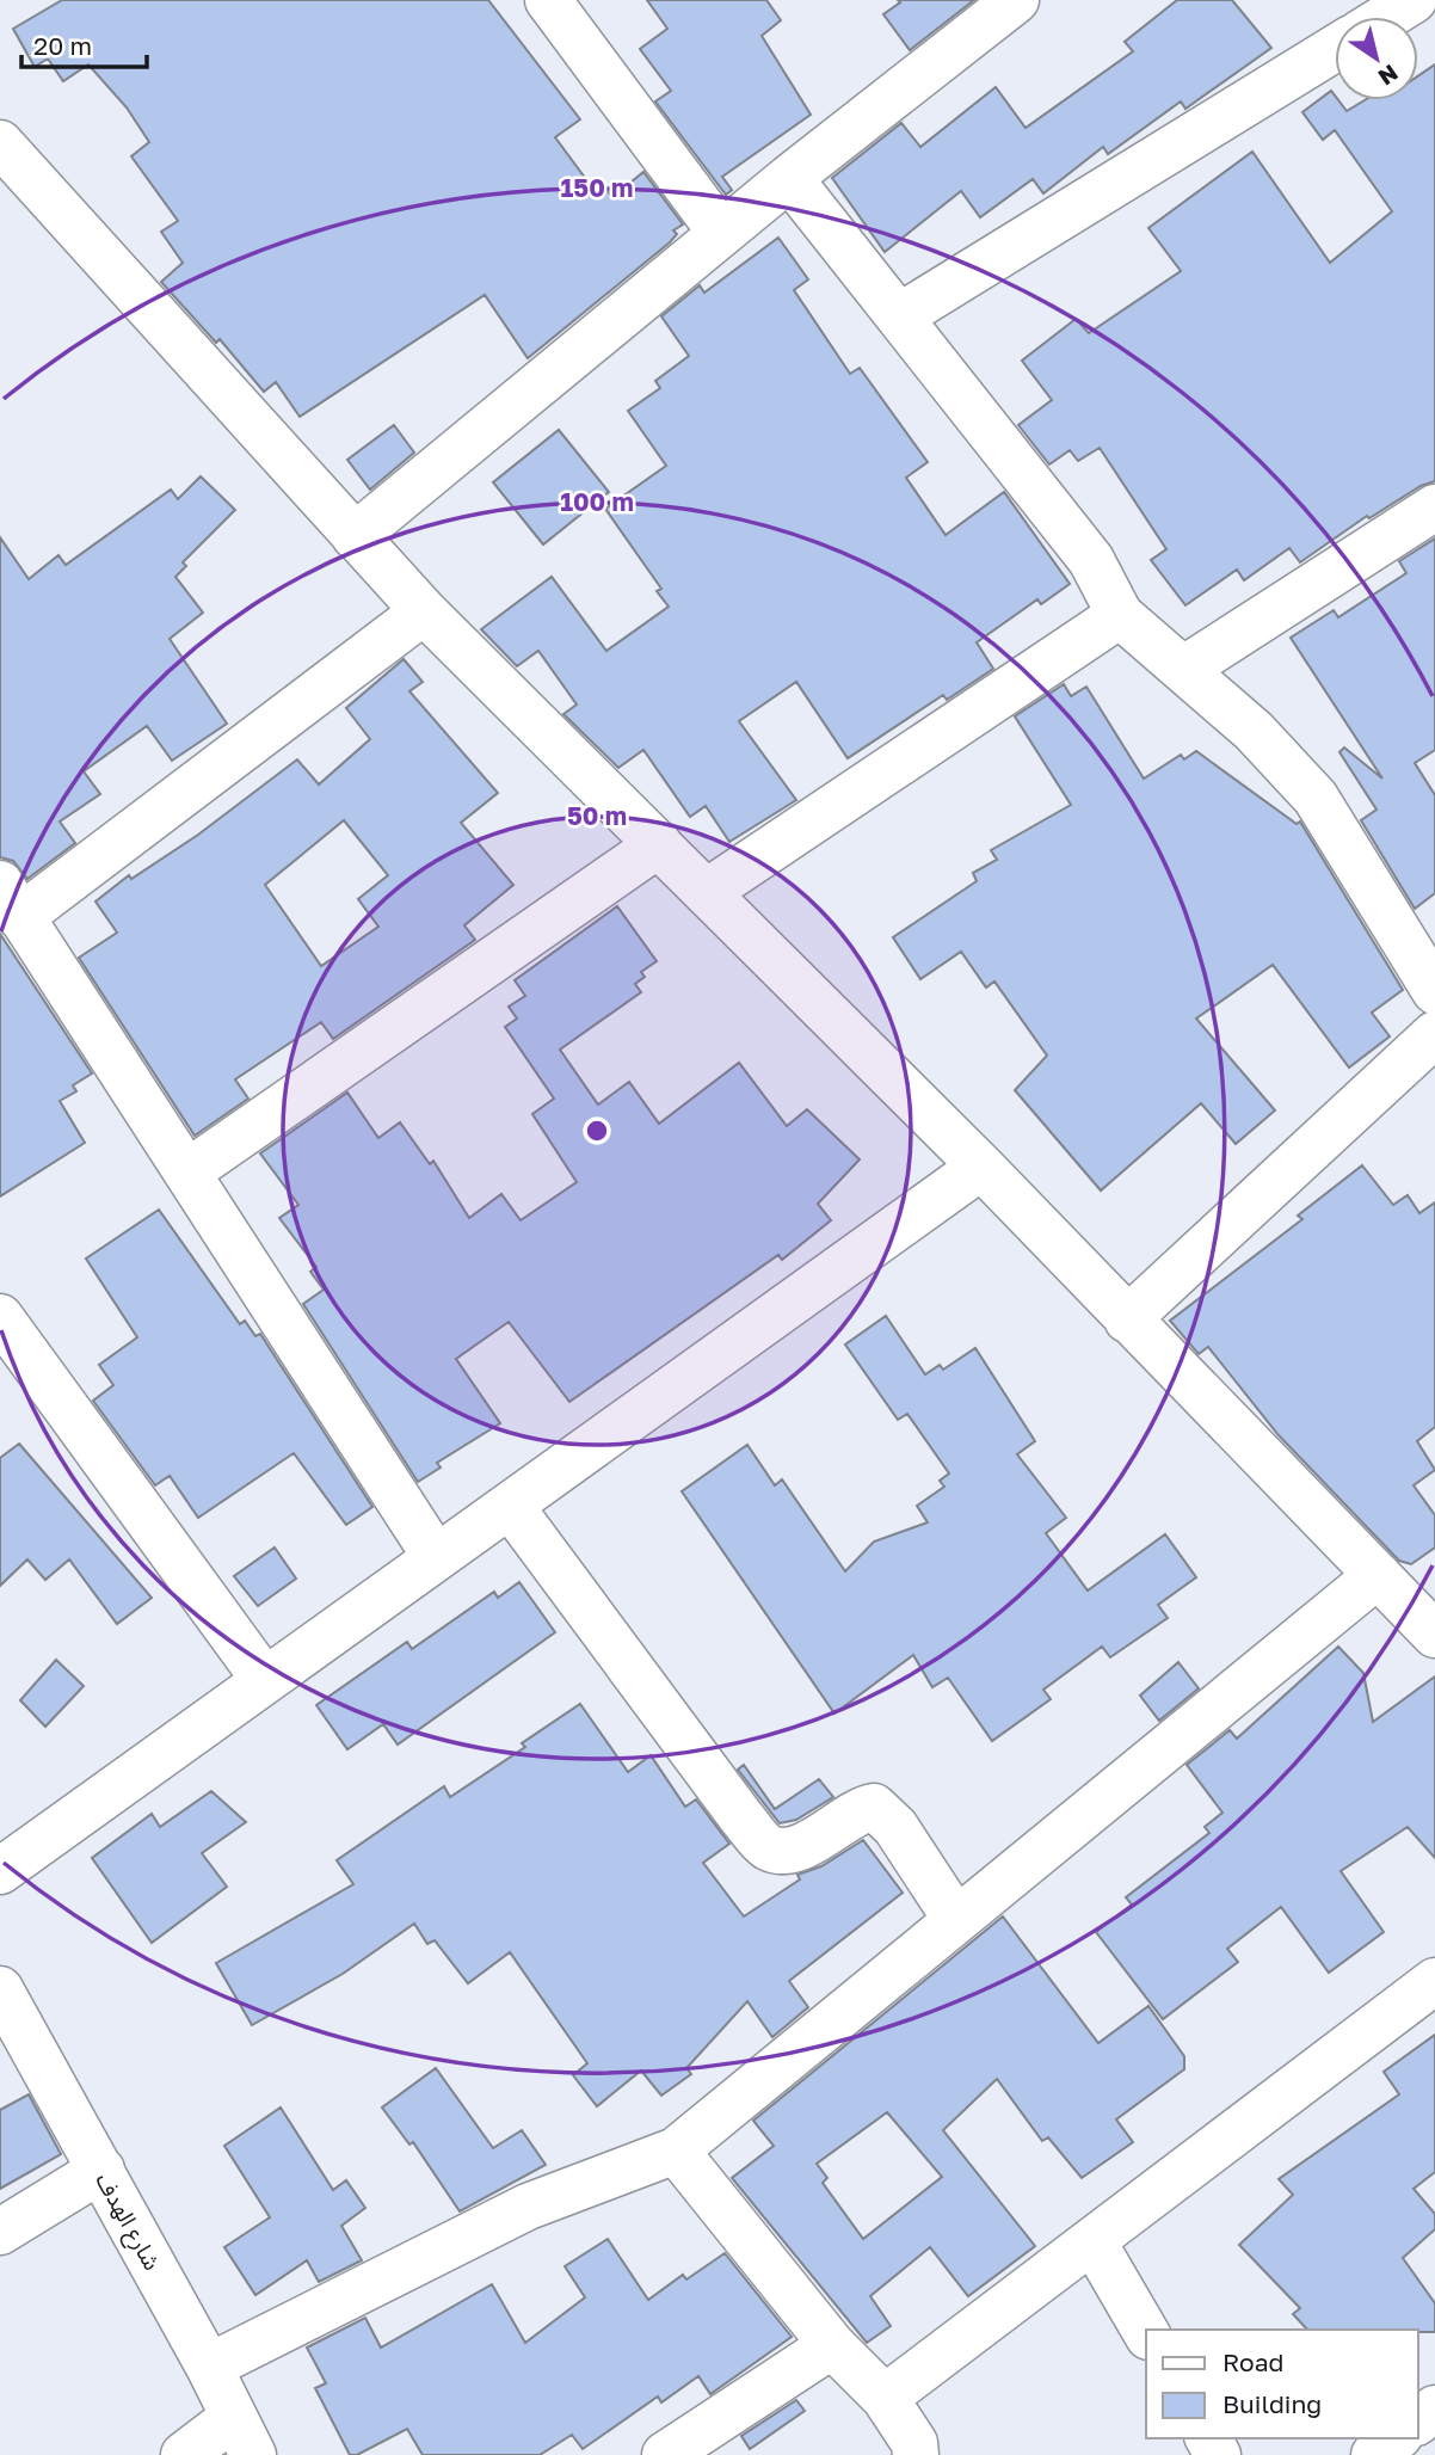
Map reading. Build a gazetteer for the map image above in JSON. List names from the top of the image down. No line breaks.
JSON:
{"streets":{"street":["شارع الهدف"]},"legend":["Road","Building"],"scale_bar":"20 m","north":"bottom right","rings":["150 m","100 m","50 m"]}
